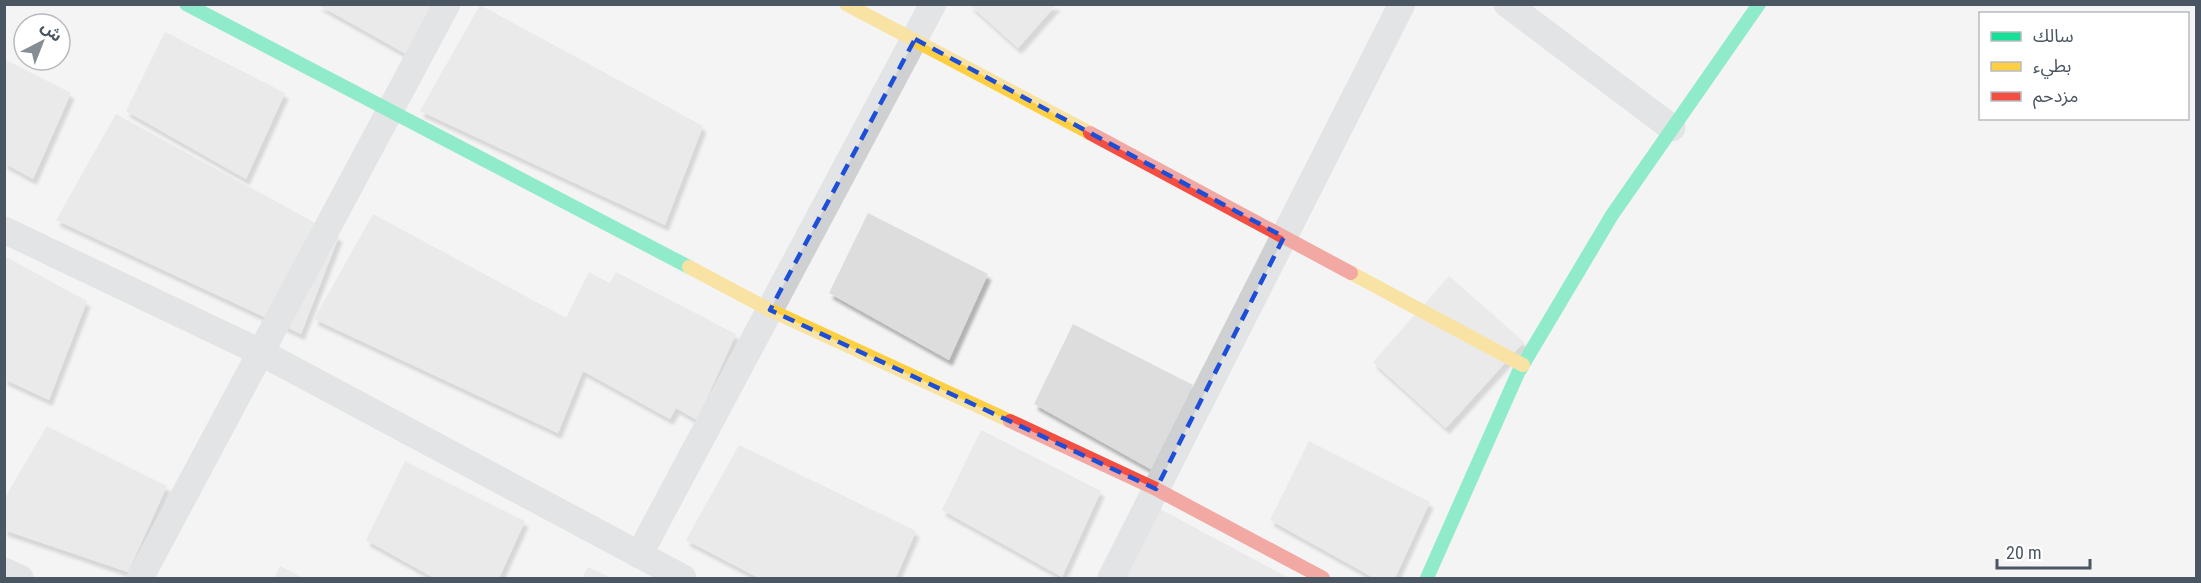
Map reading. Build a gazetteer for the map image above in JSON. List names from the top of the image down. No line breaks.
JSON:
{"legend":["سالك","بطيء","مزدحم"],"scale_bar":"20 m","north":"top right"}
